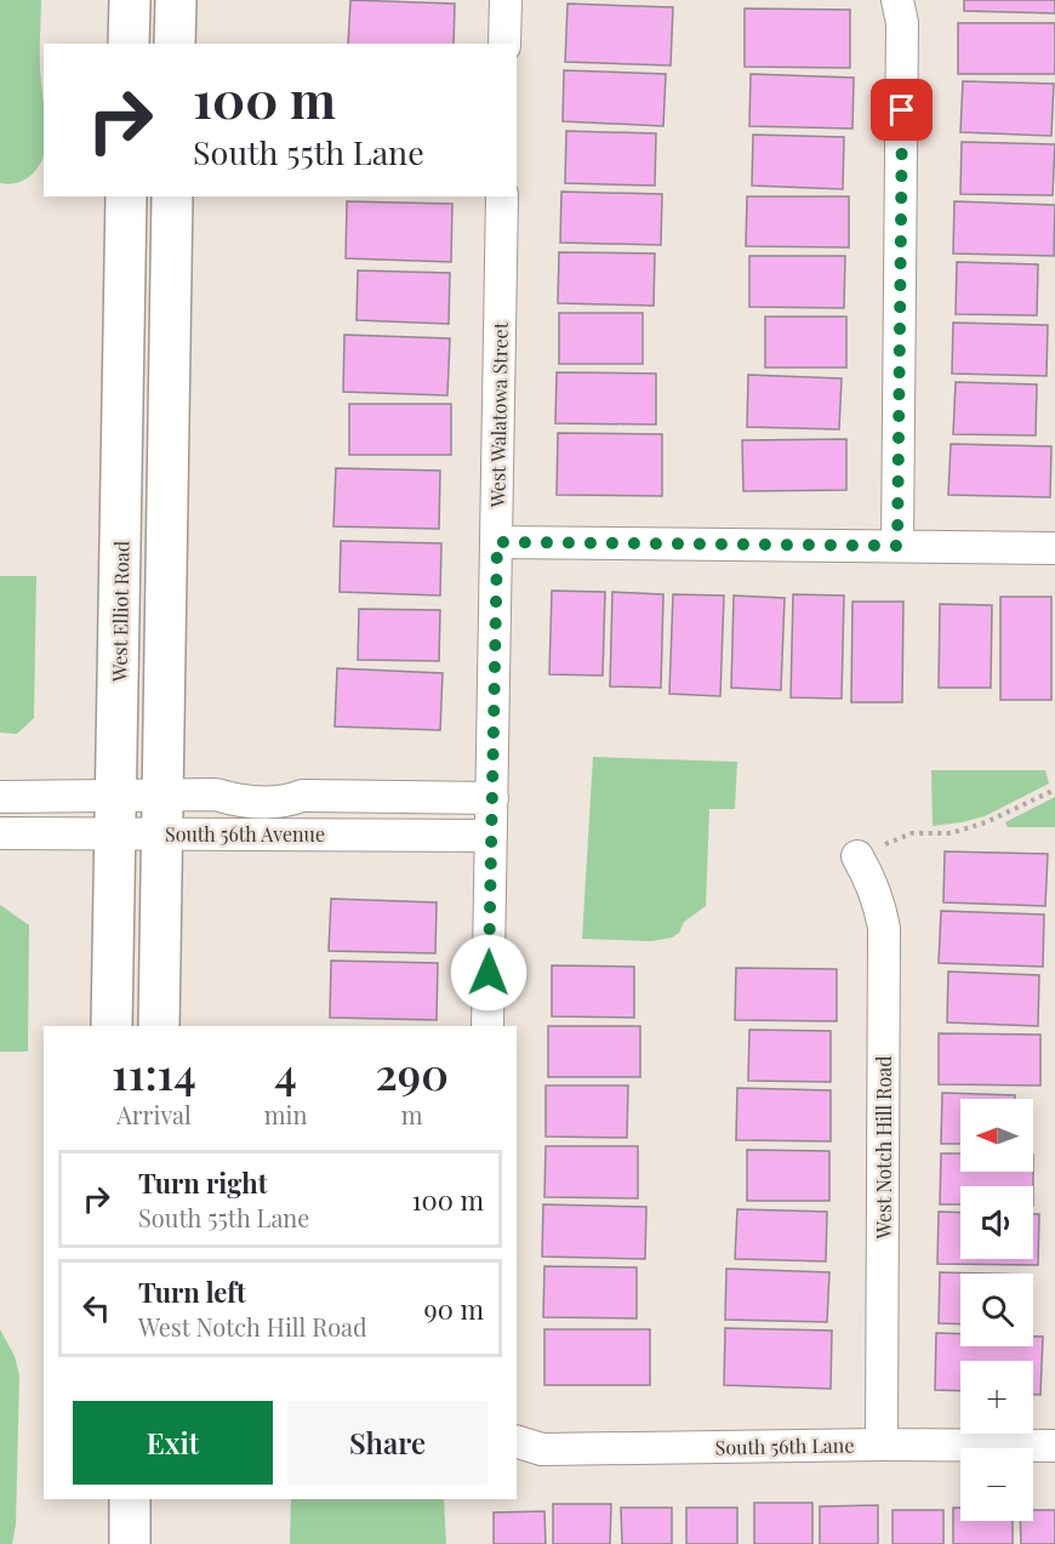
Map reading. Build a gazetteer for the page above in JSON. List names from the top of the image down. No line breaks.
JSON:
{"streets":{"main road":["West Elliot Road"],"street":["West Walatowa Street","South 56th Avenue","West Notch Hill Road","South 56th Lane"]},"crossings":[["West Walatowa Street","South 56th Avenue"],["West Elliot Road","South 56th Avenue"],["West Notch Hill Road","South 56th Lane"]],"north":"left","page":{"turn":["100 m","South 55th Lane"],"eta":["11:14","Arrival","4","min","290","m"],"map_buttons":["+","−"],"list":[{"name":"Turn right","note":"South 55th Lane","value":"100 m"},{"name":"Turn left","note":"West Notch Hill Road","value":"90 m"}],"buttons":["Exit","Share"]}}
